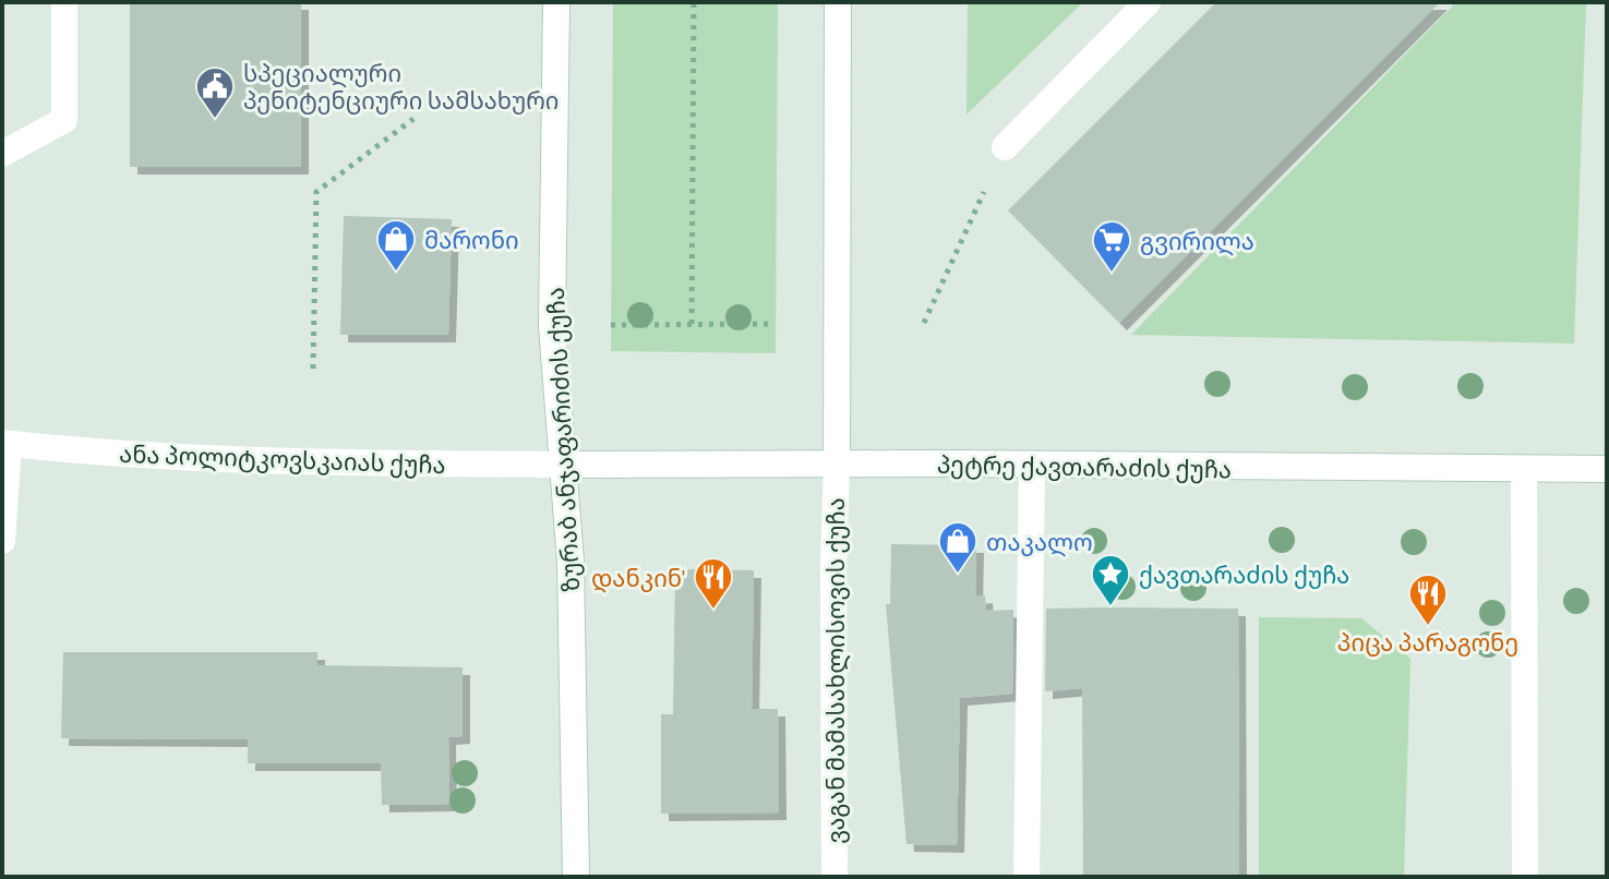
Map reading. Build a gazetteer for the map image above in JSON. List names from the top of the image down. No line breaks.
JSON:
{"streets":{"main road":["ზურაბ ანჯაფარიძის ქუჩა","ანა პოლიტკოვსკაიას ქუჩა","პეტრე ქავთარაძის ქუჩა","ვაგან მამასახლისოვის ქუჩა"]},"crossings":[["ზურაბ ანჯაფარიძის ქუჩა","ანა პოლიტკოვსკაიას ქუჩა"],["ზურაბ ანჯაფარიძის ქუჩა","პეტრე ქავთარაძის ქუჩა"],["ანა პოლიტკოვსკაიას ქუჩა","პეტრე ქავთარაძის ქუჩა"],["პეტრე ქავთარაძის ქუჩა","ვაგან მამასახლისოვის ქუჩა"]],"places":{"public building":["სპეციალური პენიტენციური სამსახური"],"shop":["მარონი","თაკალო"],"supermarket":["გვირილა"],"place":["ქავთარაძის ქუჩა"],"restaurant":["დანკინ'","პიცა პარაგონე"]}}
